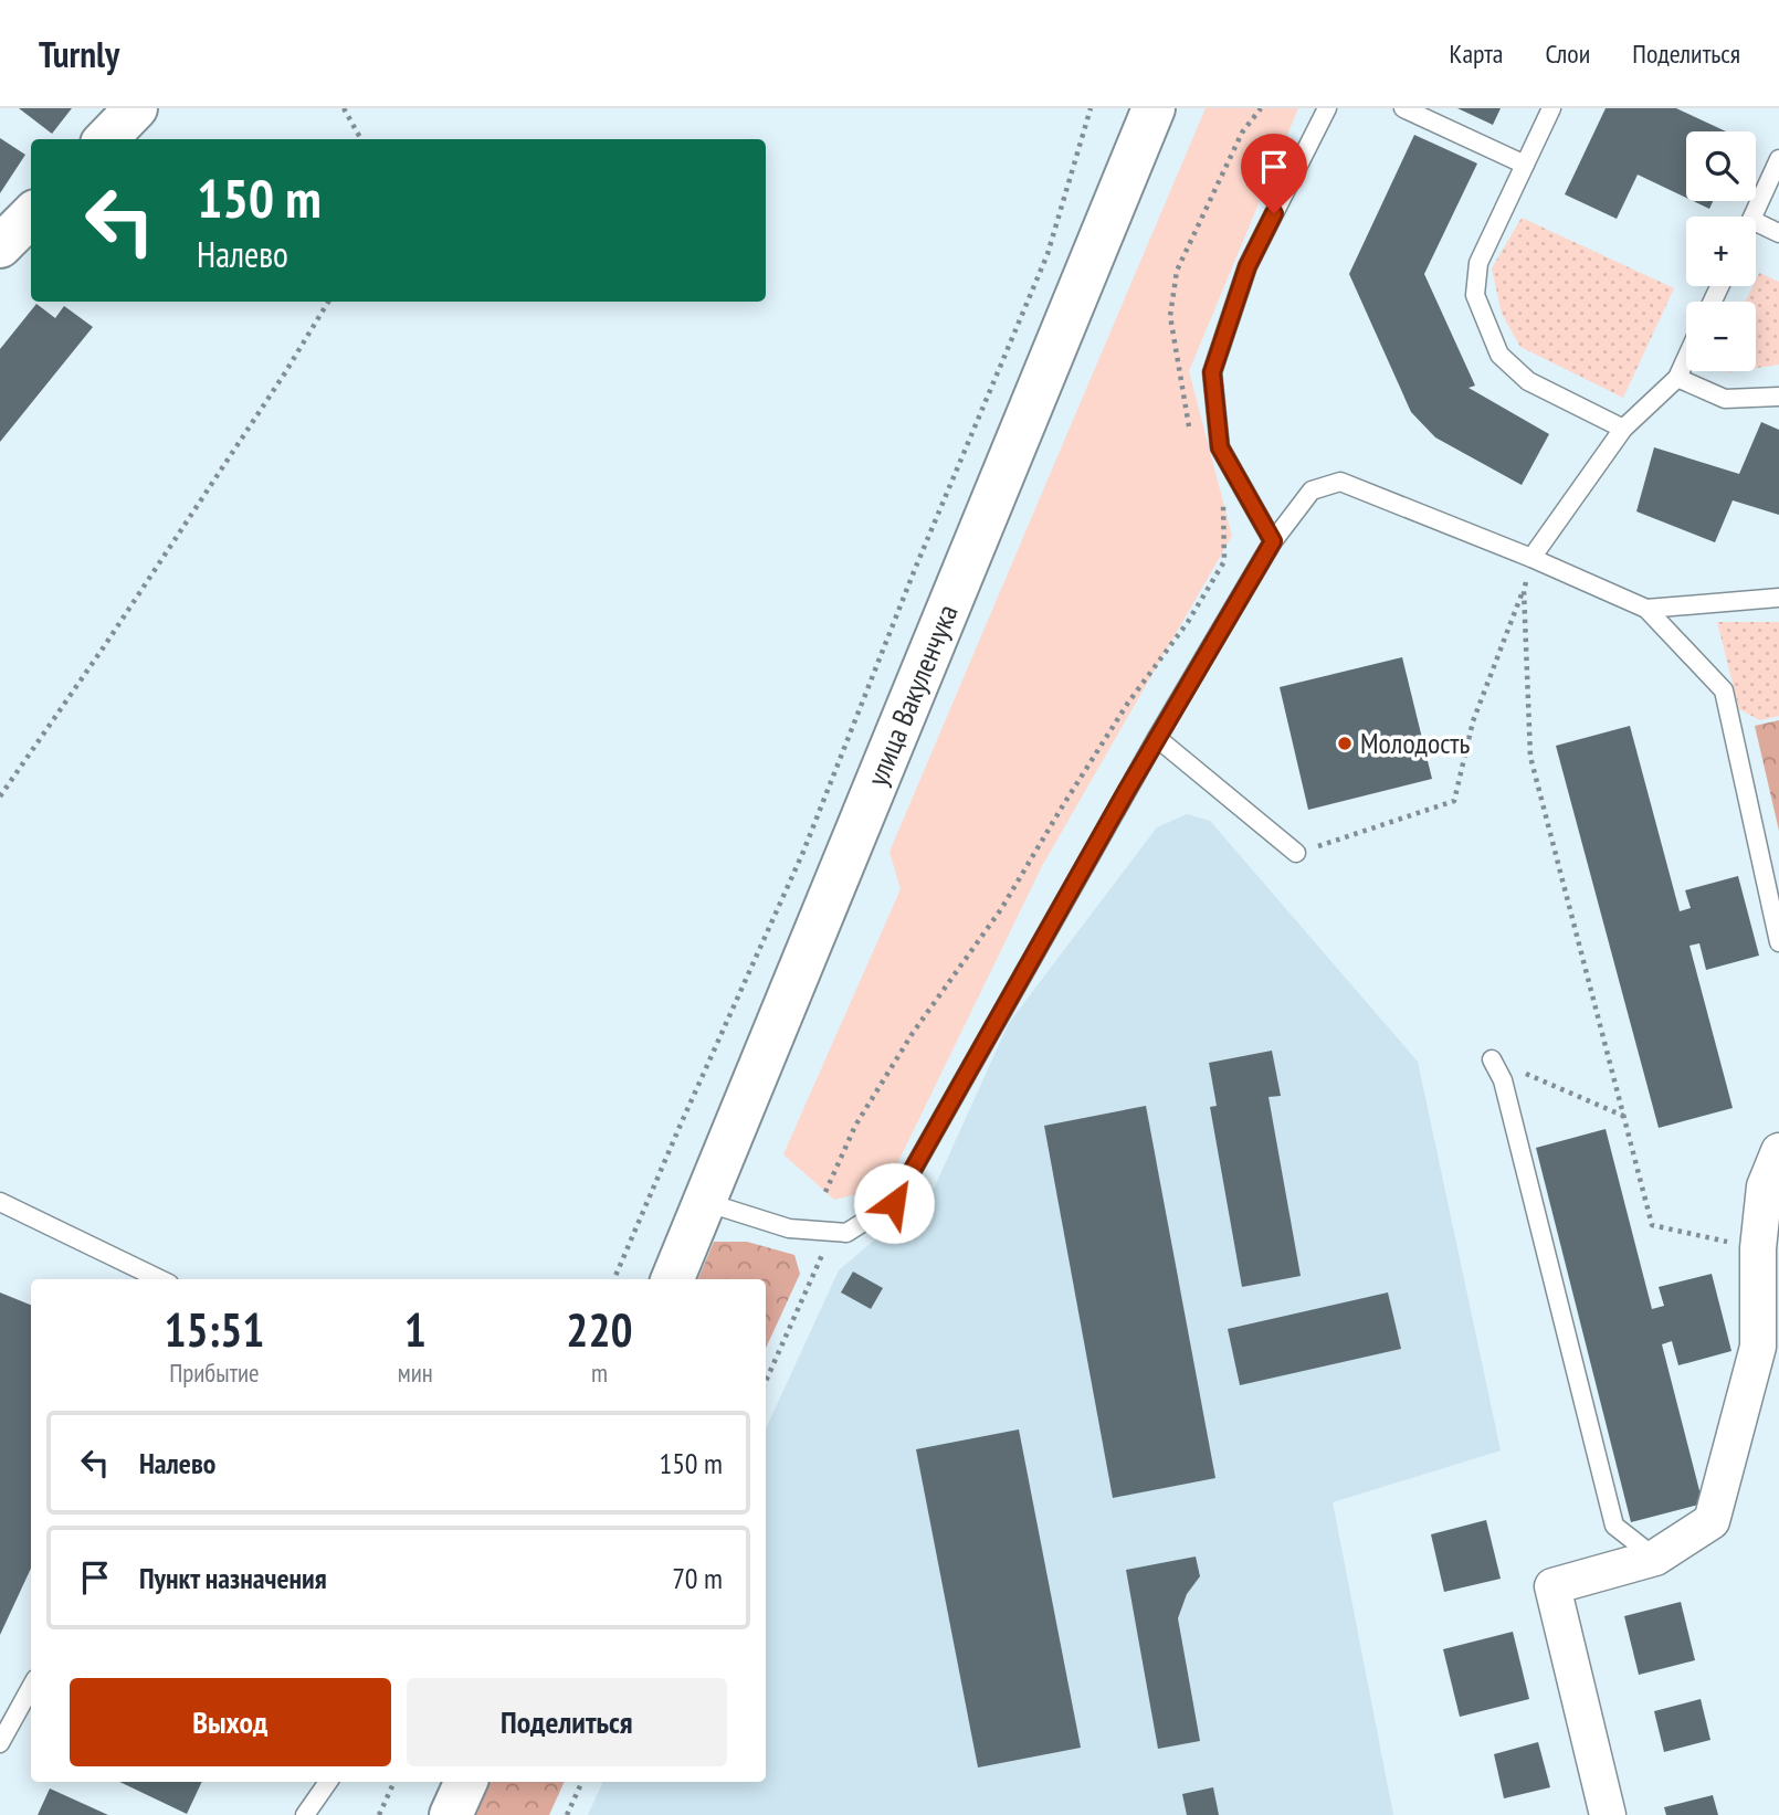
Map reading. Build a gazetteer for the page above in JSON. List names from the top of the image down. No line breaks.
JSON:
{"streets":{"main road":["улица Вакуленчука"]},"places":["Молодость"],"page":{"header":"Turnly","nav":["Карта","Слои","Поделиться"],"map_buttons":["+","−"],"turn":["150 m","Налево"],"eta":["15:51","Прибытие","1","мин","220","m"],"list":[{"name":"Налево","value":"150 m"},{"name":"Пункт назначения","value":"70 m"}],"buttons":["Выход","Поделиться"]}}
